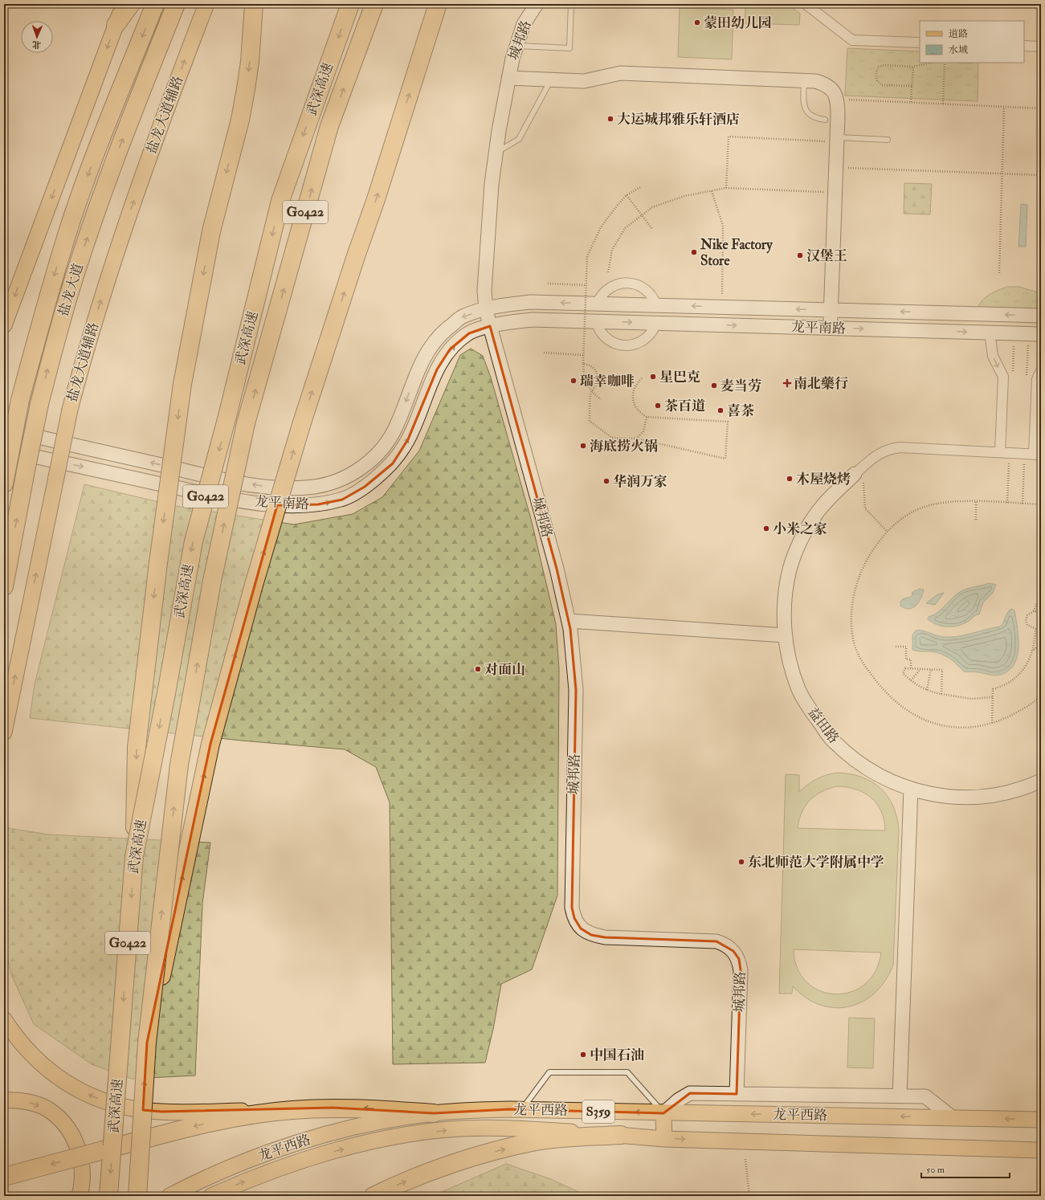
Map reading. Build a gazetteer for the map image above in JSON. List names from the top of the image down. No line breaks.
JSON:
{"streets":{"highway":["武深高速","G0422","盐龙大道"],"main road":["盐龙大道辅路","龙平西路","S359"],"street":["城邦路","龙平南路","益田路"]},"crossings":[["城邦路","龙平南路"]],"places":{"other":["蒙田幼儿园","大运城邦雅乐轩酒店","Nike Factory Store","汉堡王","星巴克","瑞幸咖啡","麦当劳","茶百道","喜茶","海底捞火锅","木屋烧烤","华润万家","小米之家","对面山","东北师范大学附属中学","中国石油"],"health":["南北藥行"]},"legend":["道路","水域"],"scale_bar":"50 m","north":"bottom"}
